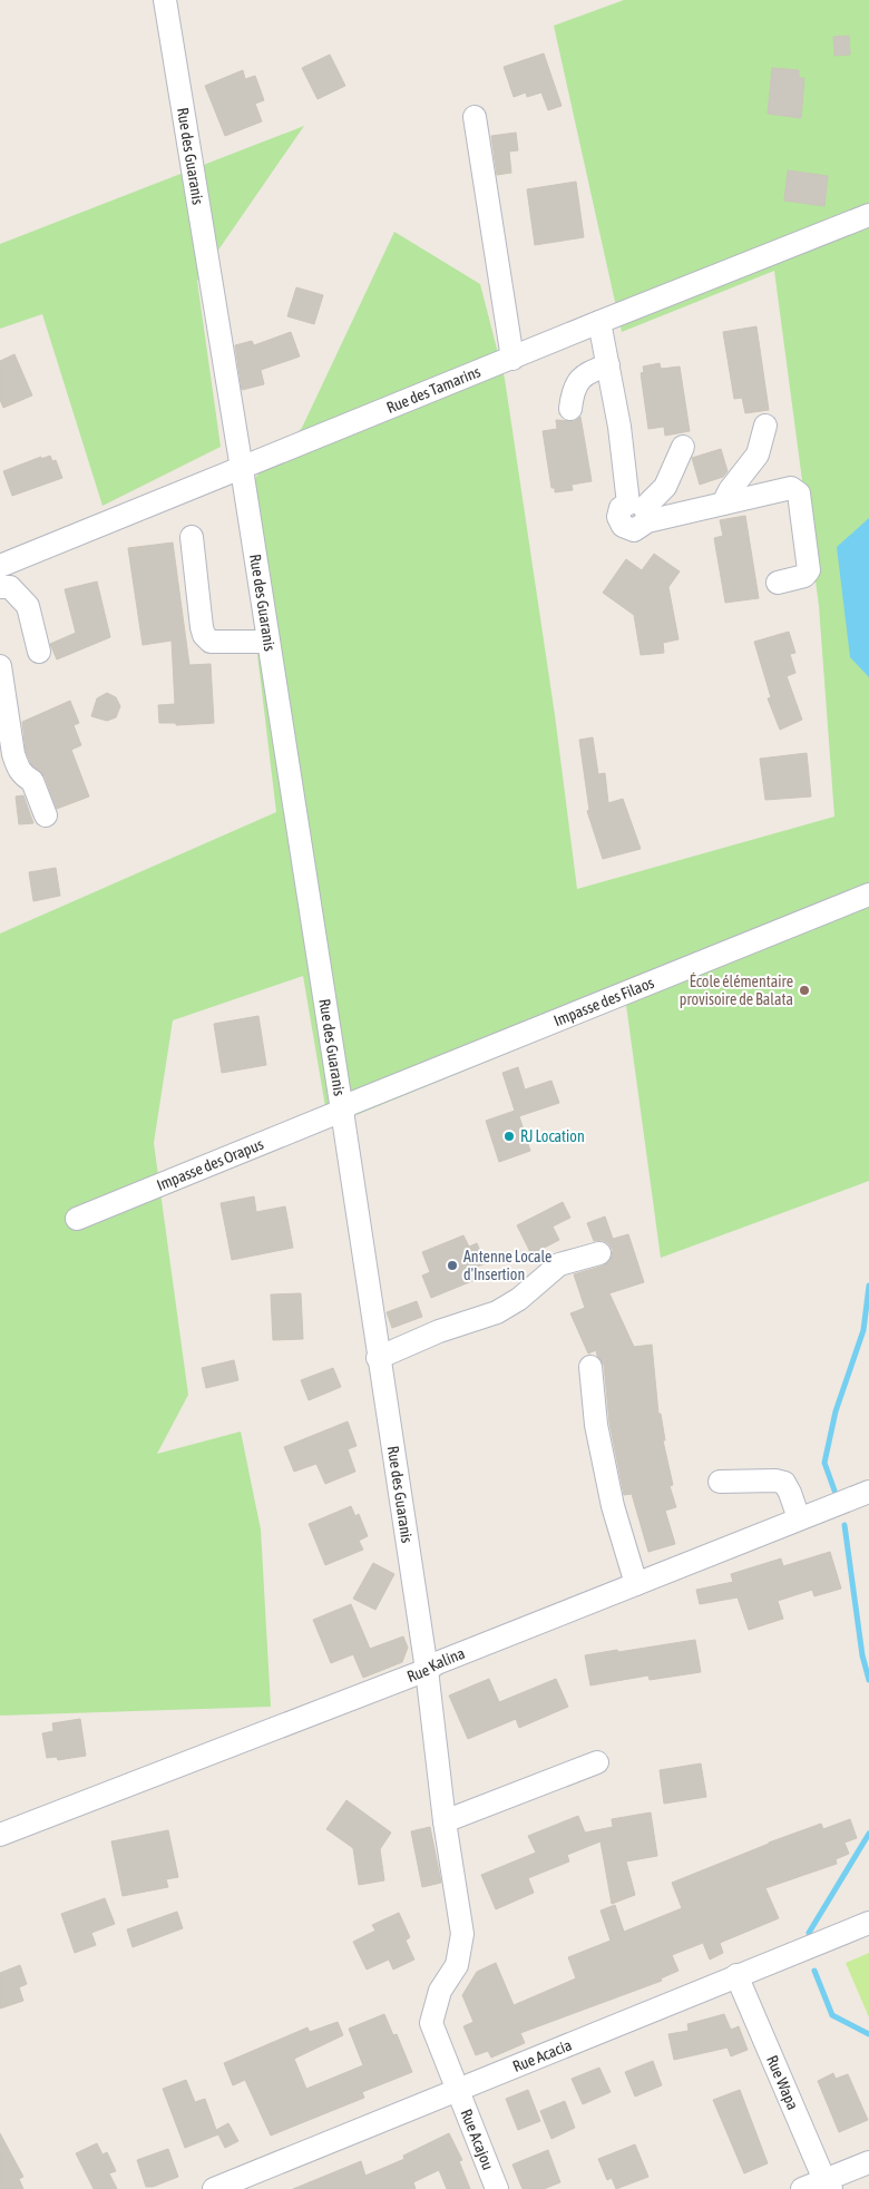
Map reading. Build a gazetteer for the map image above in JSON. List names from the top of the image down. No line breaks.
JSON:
{"streets":{"street":["Rue des Guaranis","Rue des Tamarins","Impasse des Filaos","Impasse des Orapus","Rue Kalina","Rue Acacia","Rue Wapa","Rue Acajou"]},"crossings":[["Rue des Guaranis","Rue des Tamarins"],["Rue des Guaranis","Impasse des Filaos"],["Rue des Guaranis","Impasse des Orapus"],["Rue des Guaranis","Rue Kalina"],["Rue des Guaranis","Rue Acacia"],["Rue des Guaranis","Rue Acajou"],["Impasse des Filaos","Impasse des Orapus"],["Rue Acacia","Rue Wapa"],["Rue Acacia","Rue Acajou"]],"places":["École élémentaire provisoire de Balata","RJ Location","Antenne Locale d'Insertion"]}
